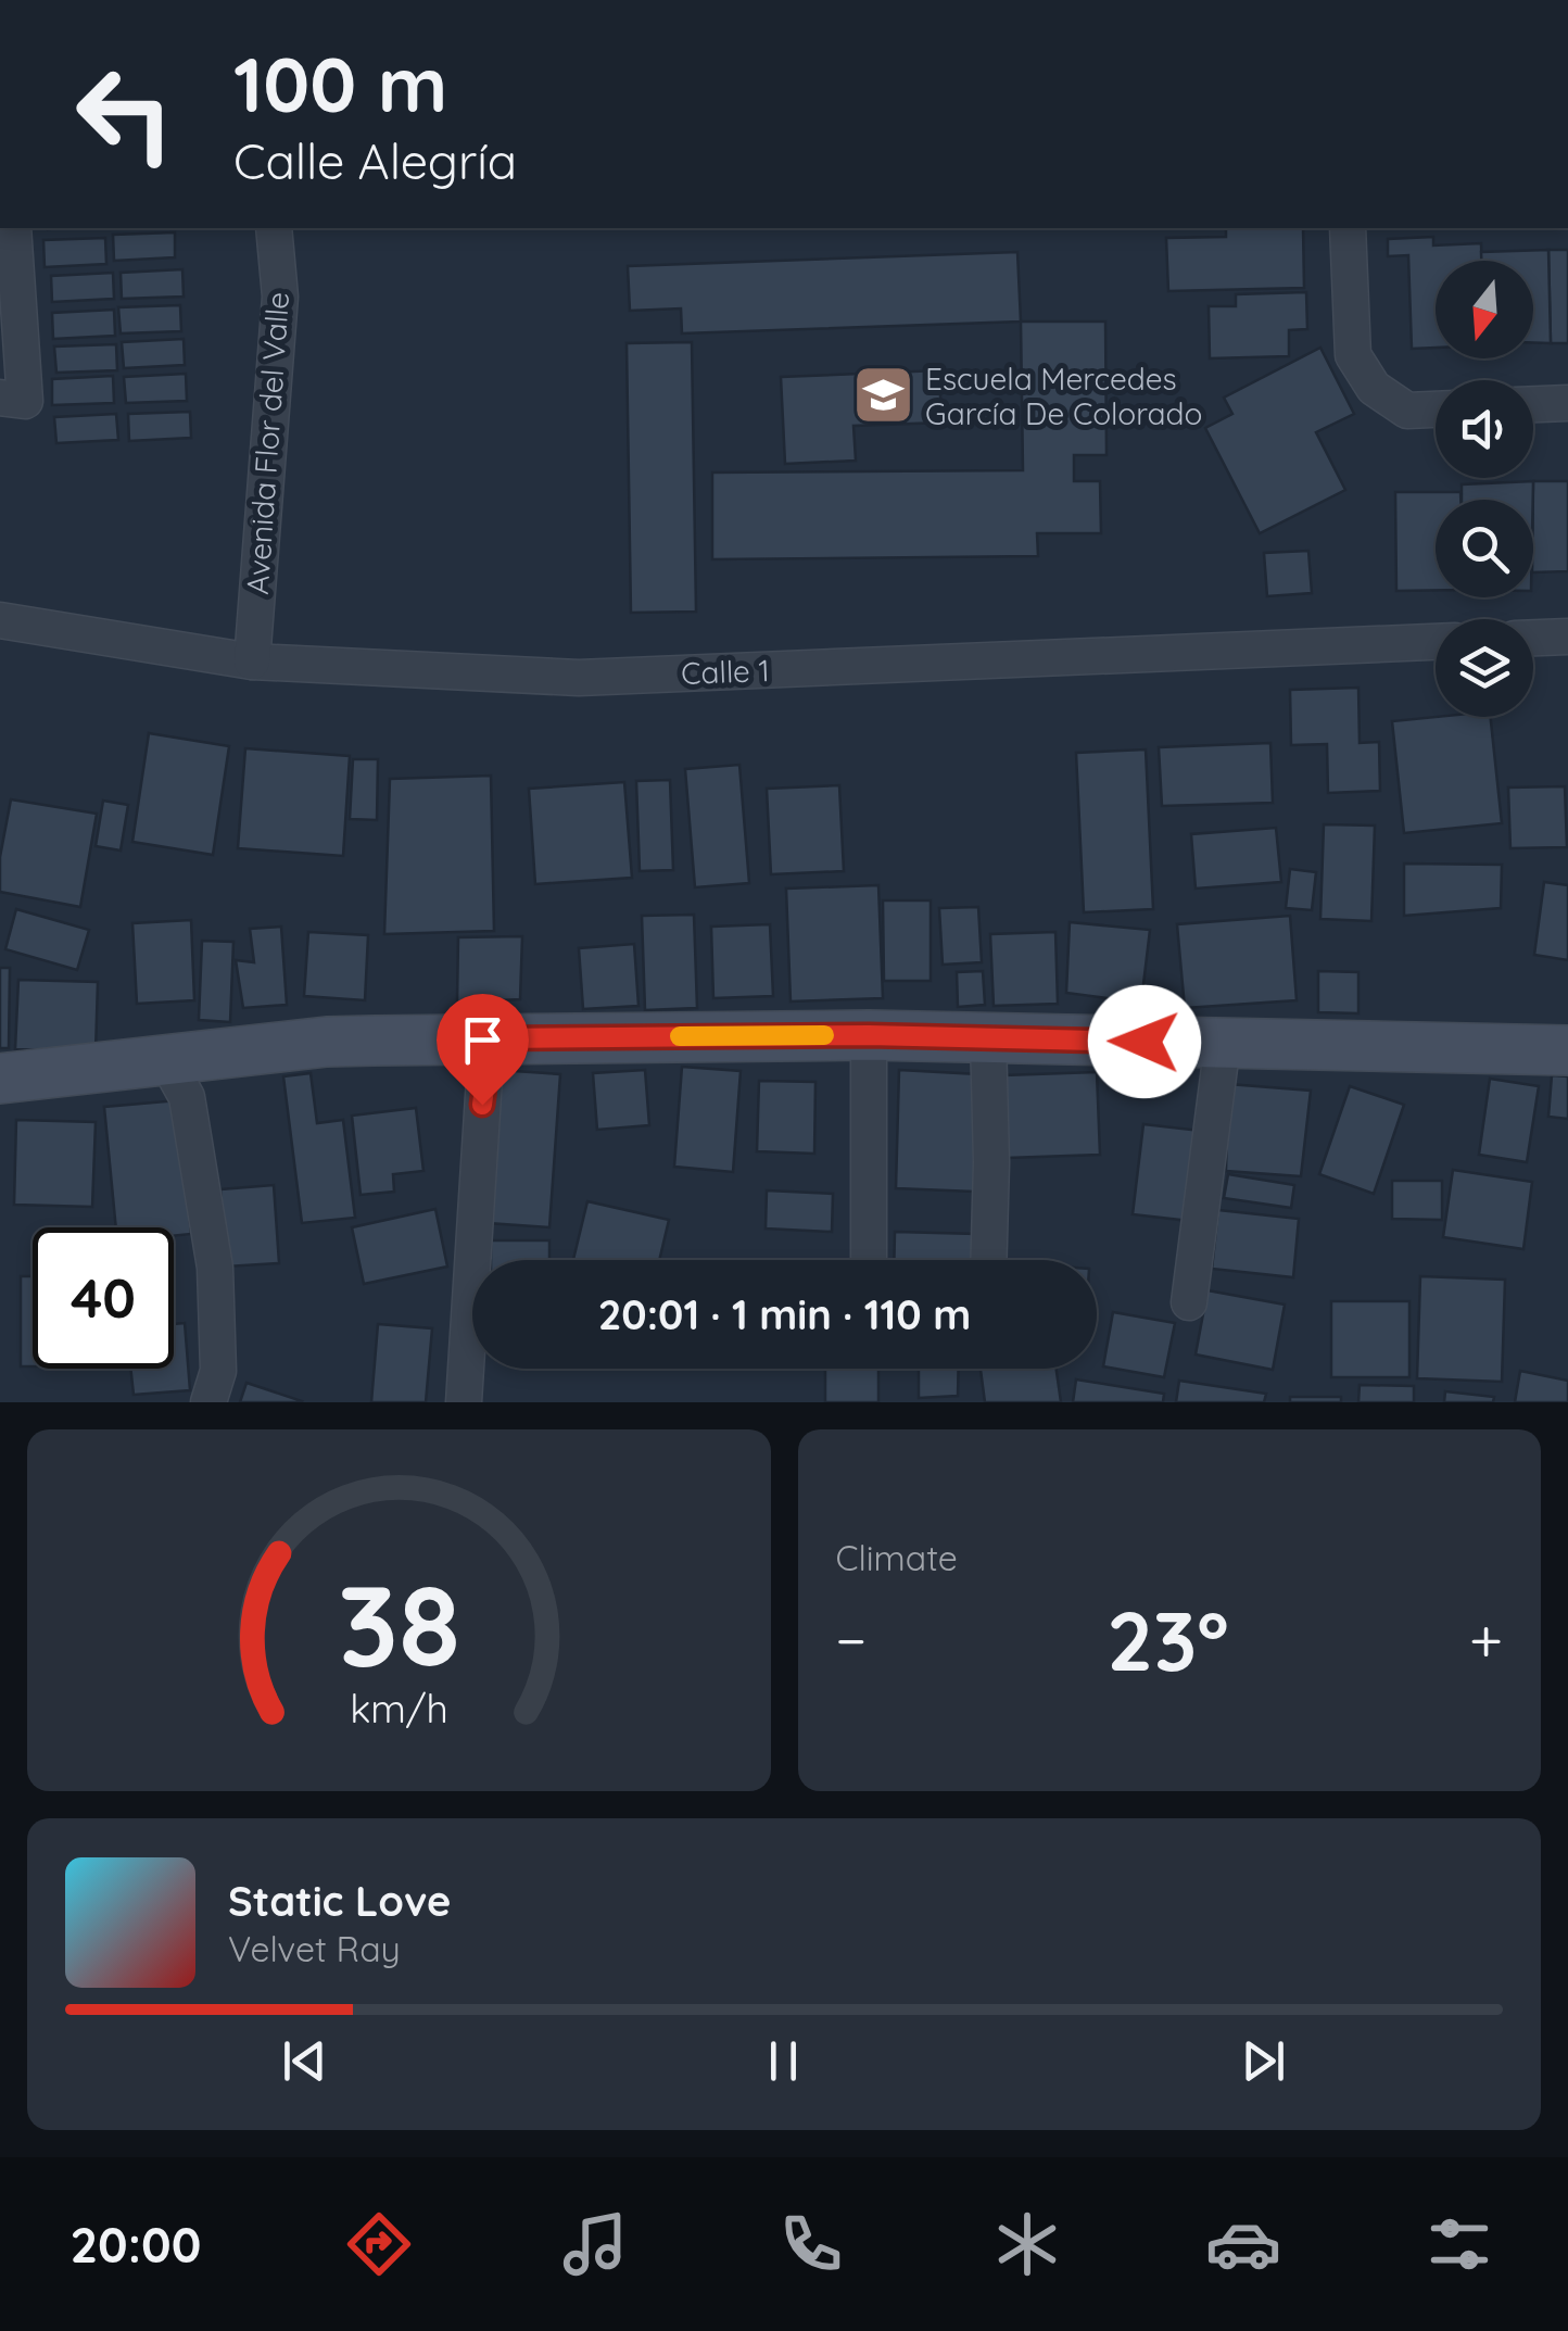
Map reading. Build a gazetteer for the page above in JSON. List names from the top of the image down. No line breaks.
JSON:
{"streets":{"street":["Avenida Flor del Valle","Calle 1"]},"crossings":[["Avenida Flor del Valle","Calle 1"]],"places":{"school or university":["Escuela Mercedes García De Colorado"]},"north":"bottom","page":{"turn":["100 m","Calle Alegría"],"limit":"40","trip":"20:01 · 1 min · 110 m","tile":"Climate","heat":["−","23°","+"],"song":["Static Love","Velvet Ray"],"tabs":"20:00","gauge":["38","km/h"]}}
